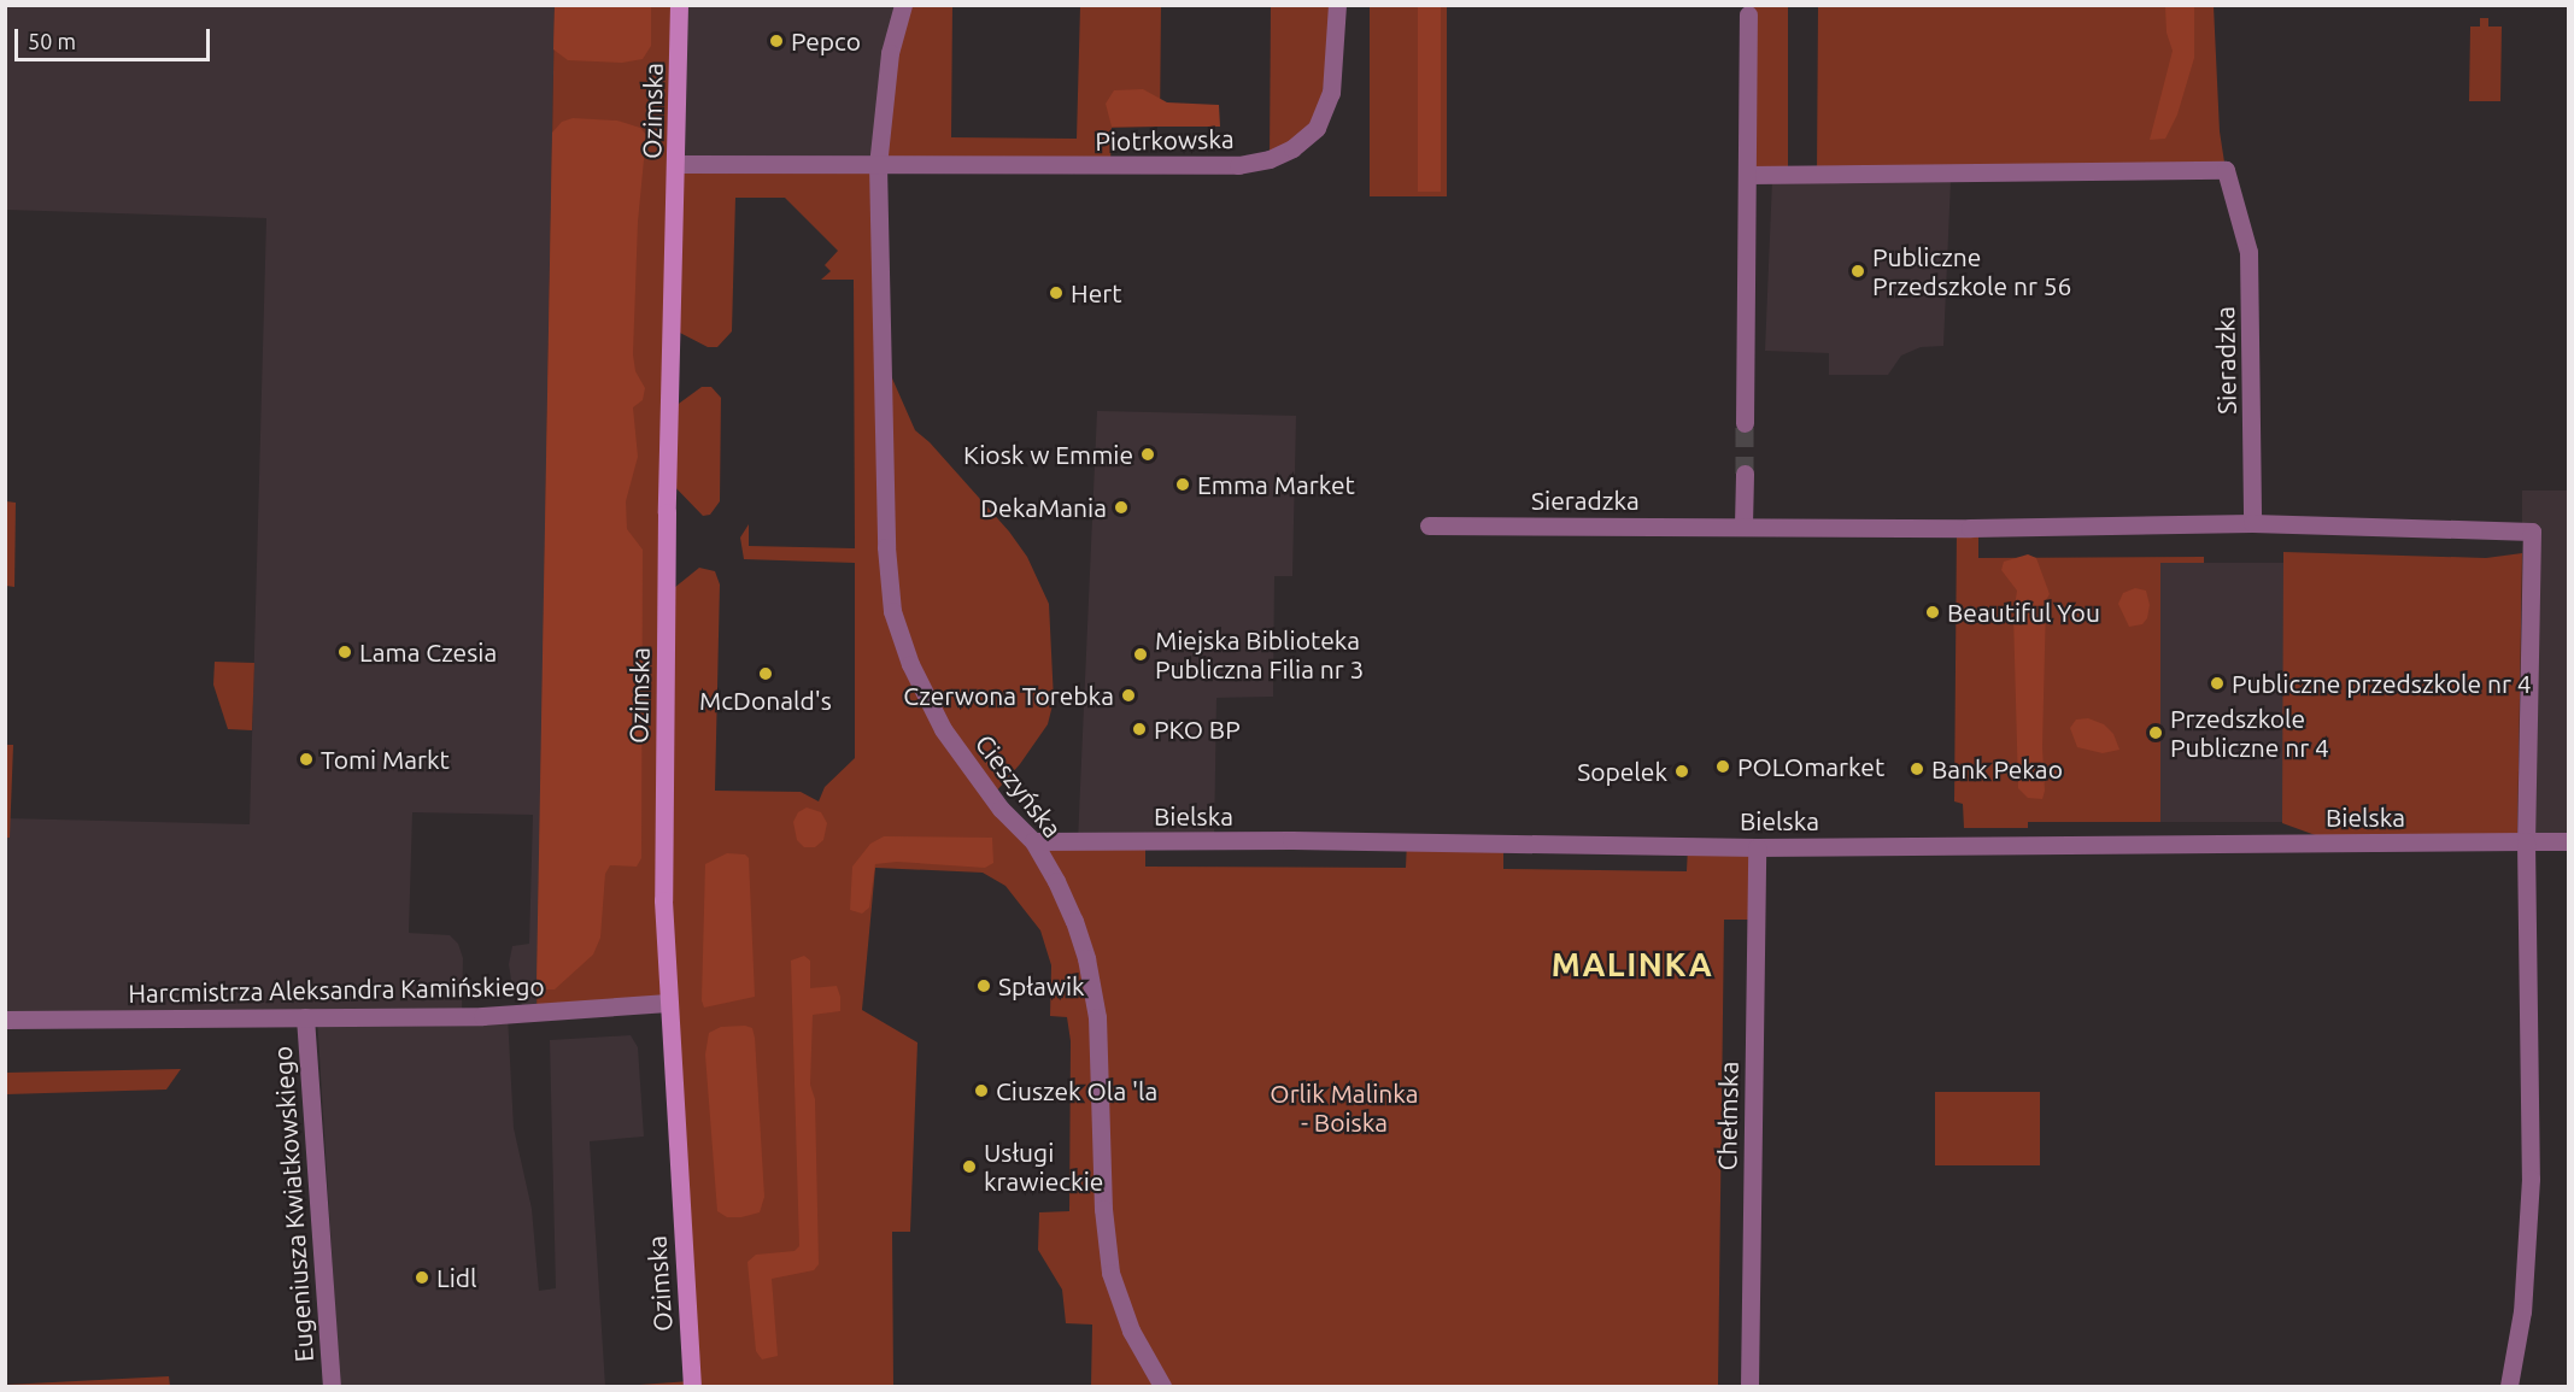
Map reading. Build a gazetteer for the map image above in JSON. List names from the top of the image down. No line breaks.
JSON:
{"streets":{"main road":["Ozimska"],"street":["Piotrkowska","Sieradzka","Cieszyńska","Bielska","Harcmistrza Aleksandra Kamińskiego","Chełmska","Eugeniusza Kwiatkowskiego"]},"crossings":[["Ozimska","Piotrkowska"],["Ozimska","Harcmistrza Aleksandra Kamińskiego"],["Piotrkowska","Cieszyńska"],["Cieszyńska","Bielska"],["Bielska","Chełmska"],["Harcmistrza Aleksandra Kamińskiego","Eugeniusza Kwiatkowskiego"]],"districts":["MALINKA"],"parks":["Orlik Malinka - Boiska"],"places":["Pepco","Publiczne Przedszkole nr 56","Hert","Kiosk w Emmie","Emma Market","DekaMania","Beautiful You","Lama Czesia","Miejska Biblioteka Publiczna Filia nr 3","McDonald's","Publiczne przedszkole nr 4","Czerwona Torebka","PKO BP","Przedszkole Publiczne nr 4","Tomi Markt","POLOmarket","Bank Pekao","Sopelek","Spławik","Ciuszek Ola 'la","Usługi krawieckie","Lidl"],"scale_bar":"50 m"}
